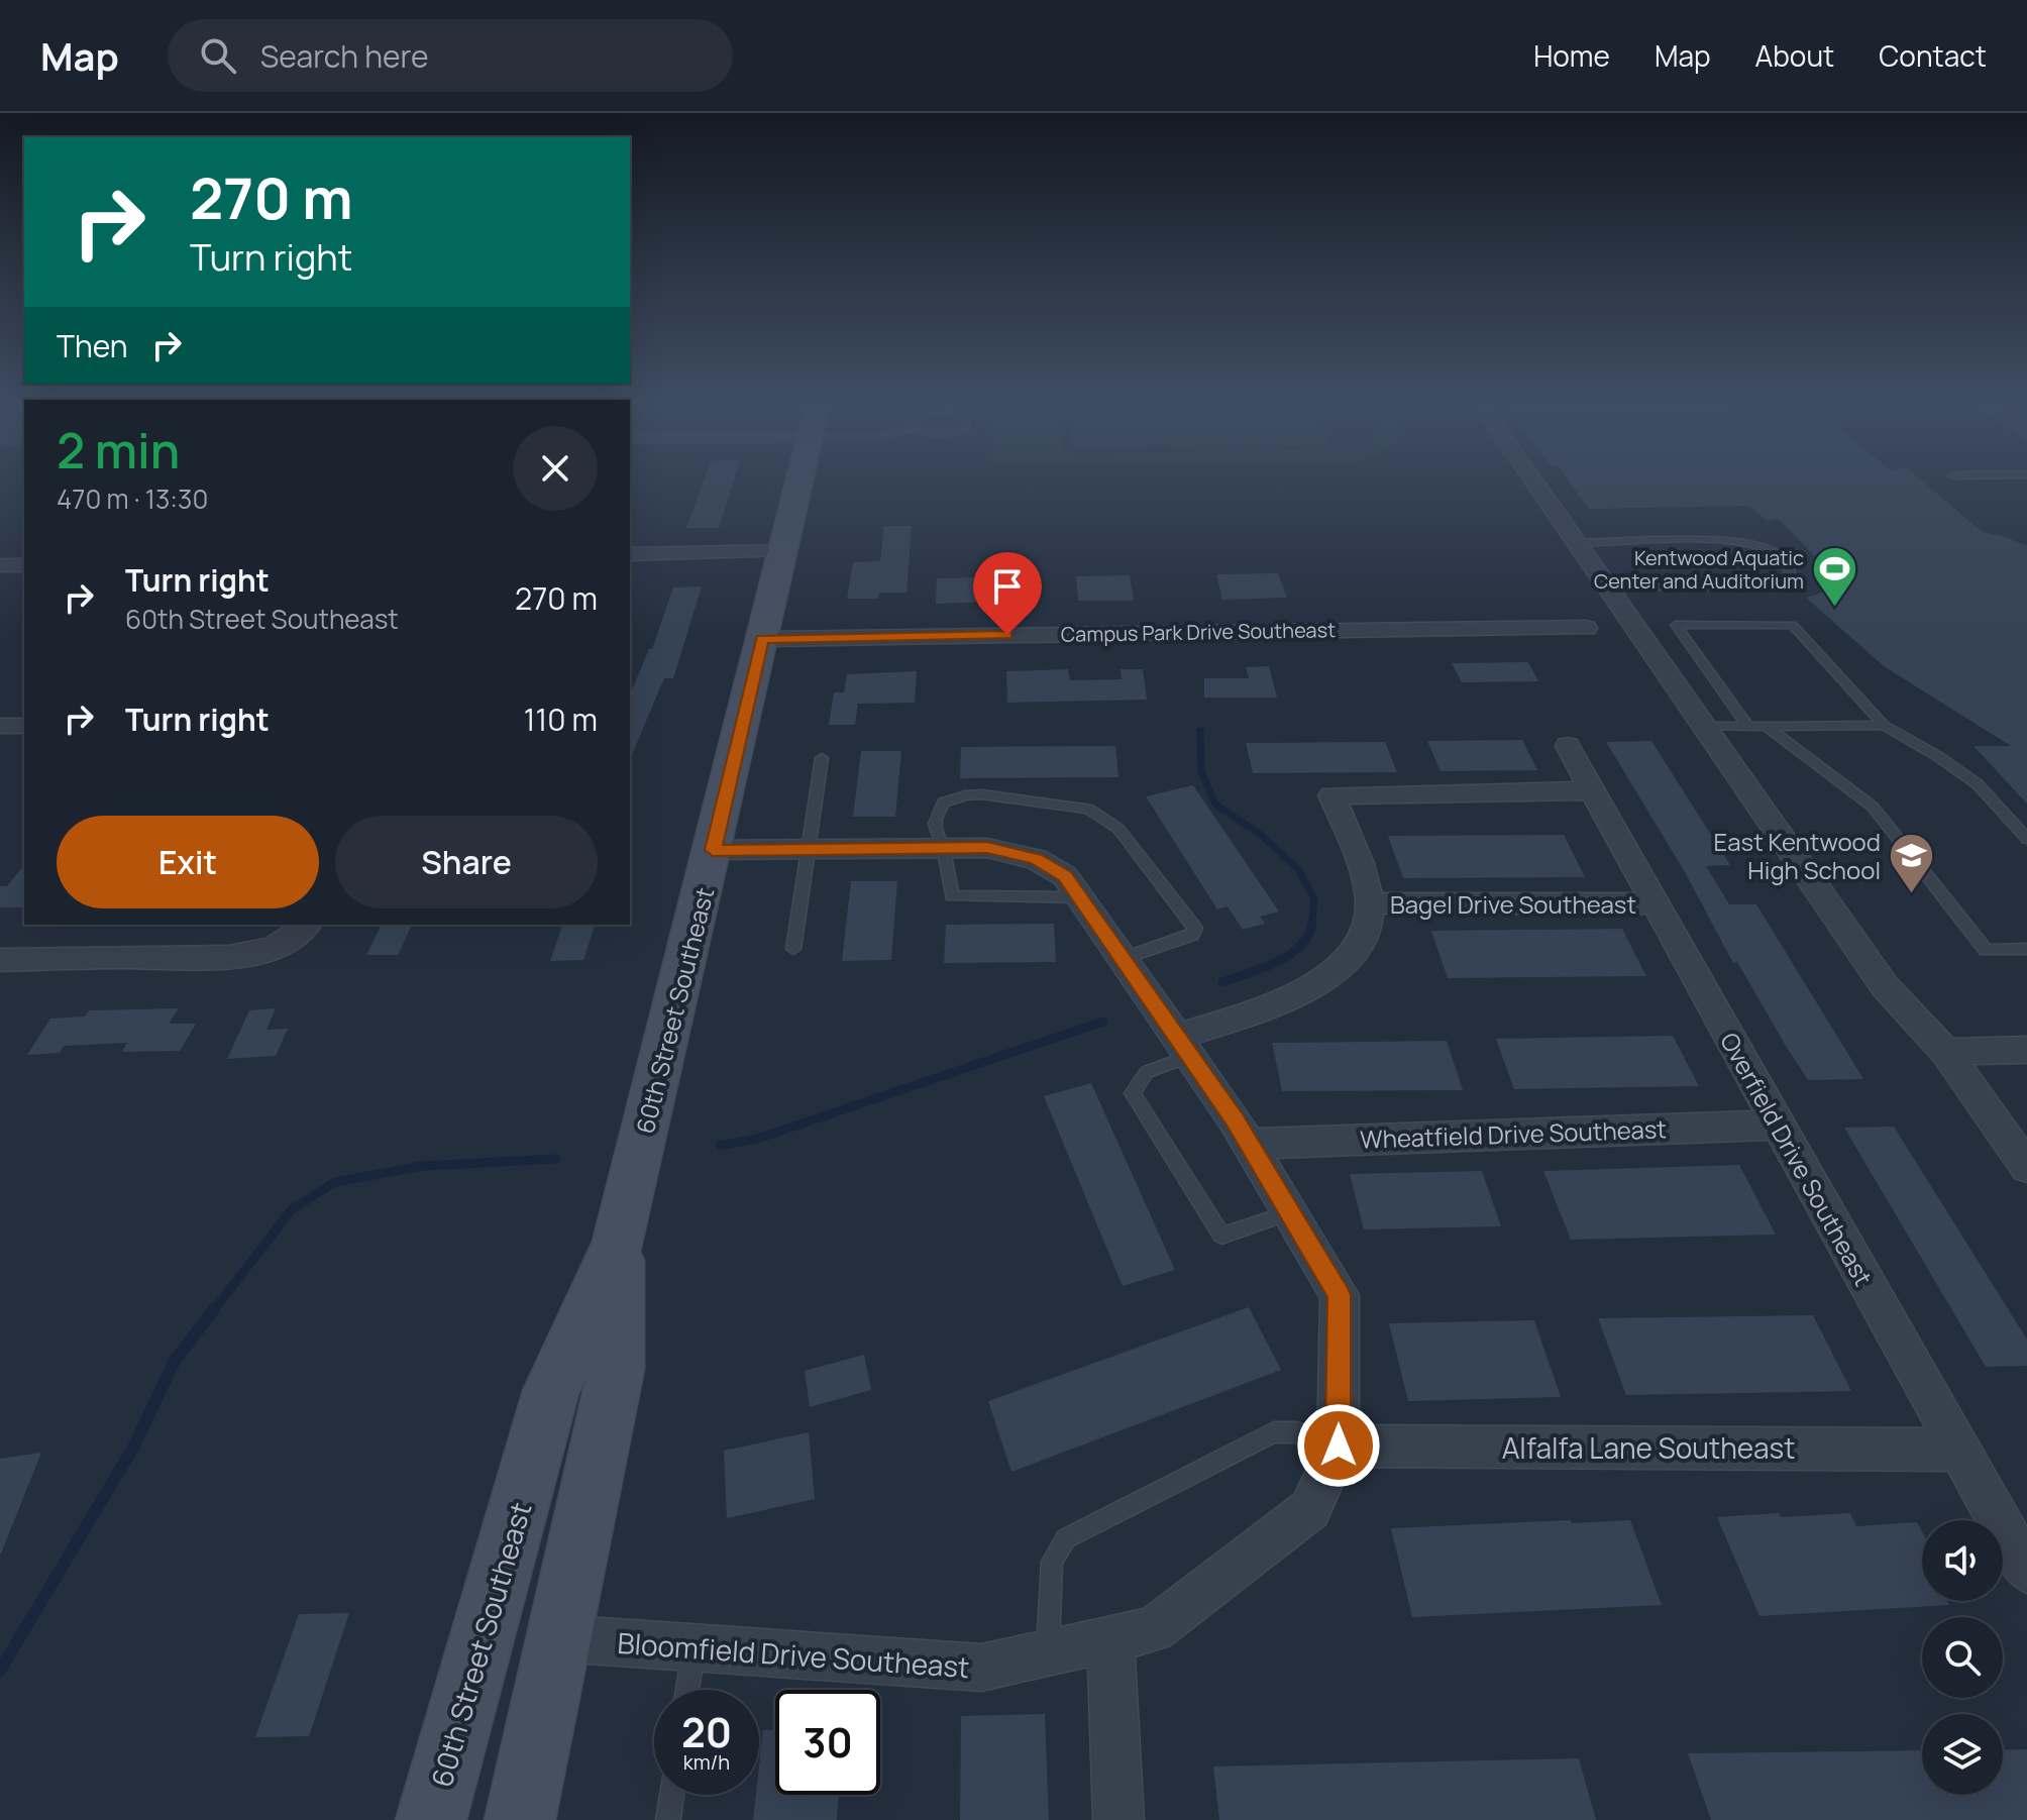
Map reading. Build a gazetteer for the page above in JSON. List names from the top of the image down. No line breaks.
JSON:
{"streets":{"main road":["60th Street Southeast"],"street":["Campus Park Drive Southeast","Bagel Drive Southeast","Wheatfield Drive Southeast","Overfield Drive Southeast","Alfalfa Lane Southeast","Bloomfield Drive Southeast"]},"crossings":[["Campus Park Drive Southeast","60th Street Southeast"],["Bagel Drive Southeast","Overfield Drive Southeast"],["60th Street Southeast","Bloomfield Drive Southeast"],["Wheatfield Drive Southeast","Overfield Drive Southeast"],["Wheatfield Drive Southeast","Bloomfield Drive Southeast"],["Overfield Drive Southeast","Alfalfa Lane Southeast"],["Alfalfa Lane Southeast","Bloomfield Drive Southeast"]],"places":{"sports":["Kentwood Aquatic Center and Auditorium"],"school or university":["East Kentwood High School"]},"page":{"header":"Map","search":"Search here","nav":["Home","Map","About","Contact"],"turn":["270 m","Turn right"],"then":"Then","heading":["2 min","470 m · 13:30"],"list":[{"name":"Turn right","note":"60th Street Southeast","value":"270 m"},{"name":"Turn right","value":"110 m"}],"buttons":["Exit","Share"],"speed":"20 km/h","limit":"30"}}
